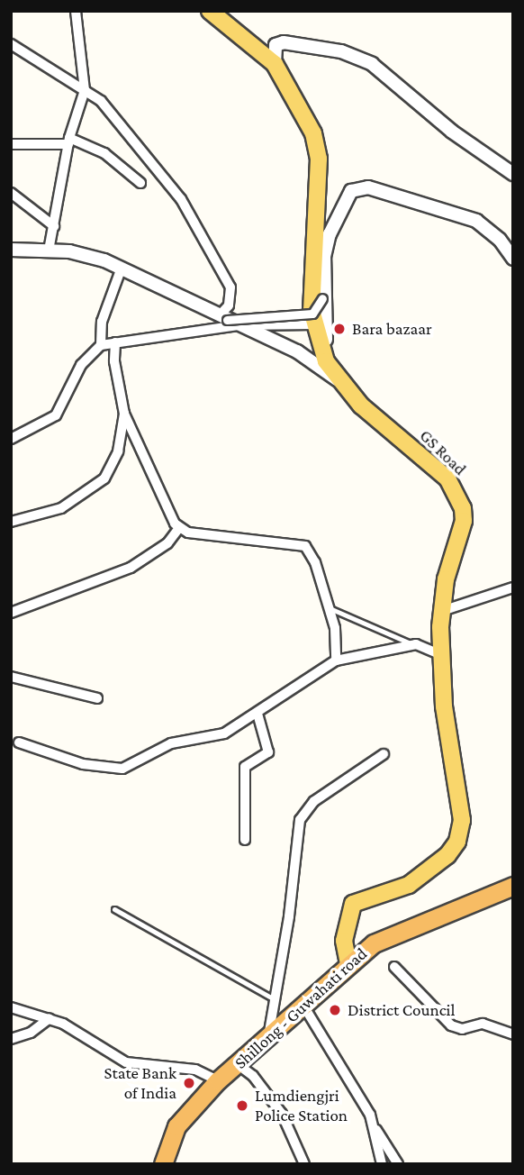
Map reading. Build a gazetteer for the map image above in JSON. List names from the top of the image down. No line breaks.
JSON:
{"streets":{"highway":["Shillong - Guwahati road"],"main road":["GS Road"]},"crossings":[["GS Road","Shillong - Guwahati road"]],"places":["Bara bazaar","District Council","State Bank of India","Lumdiengjri Police Station"]}
